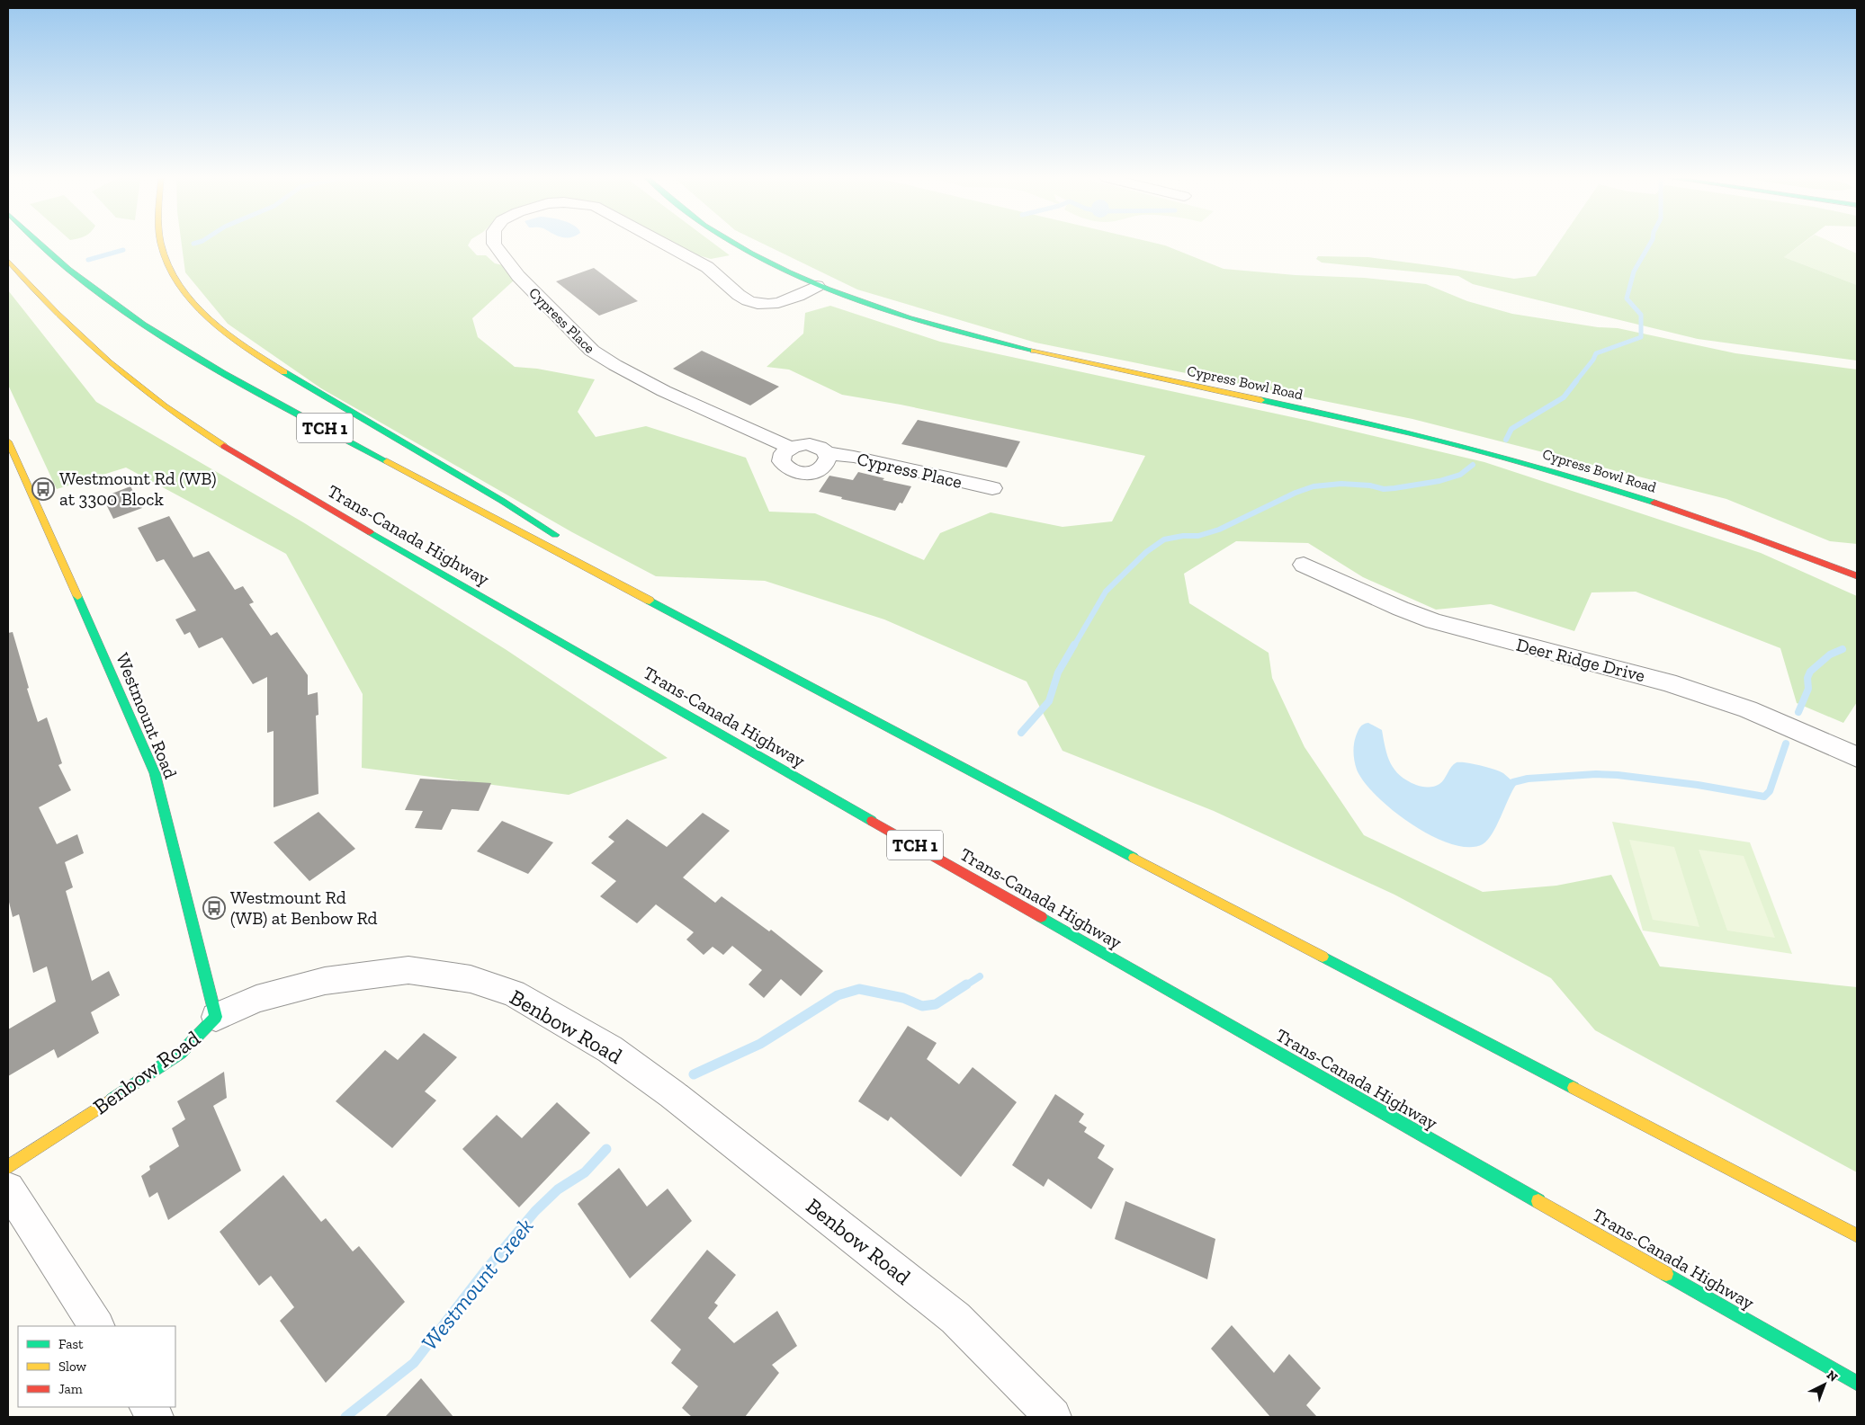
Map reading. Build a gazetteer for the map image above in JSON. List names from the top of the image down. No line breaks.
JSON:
{"streets":{"main road":["Cypress Bowl Road","TCH 1","Trans-Canada Highway","Westmount Road","Benbow Road"],"street":["Cypress Place","Deer Ridge Drive"]},"crossings":[["Cypress Place","Cypress Bowl Road"],["Westmount Road","Benbow Road"]],"water":["Westmount Creek"],"places":{"bus stop":["Westmount Rd (WB) at 3300 Block","Westmount Rd (WB) at Benbow Rd"]},"legend":["Fast","Slow","Jam"],"north":"top right"}
